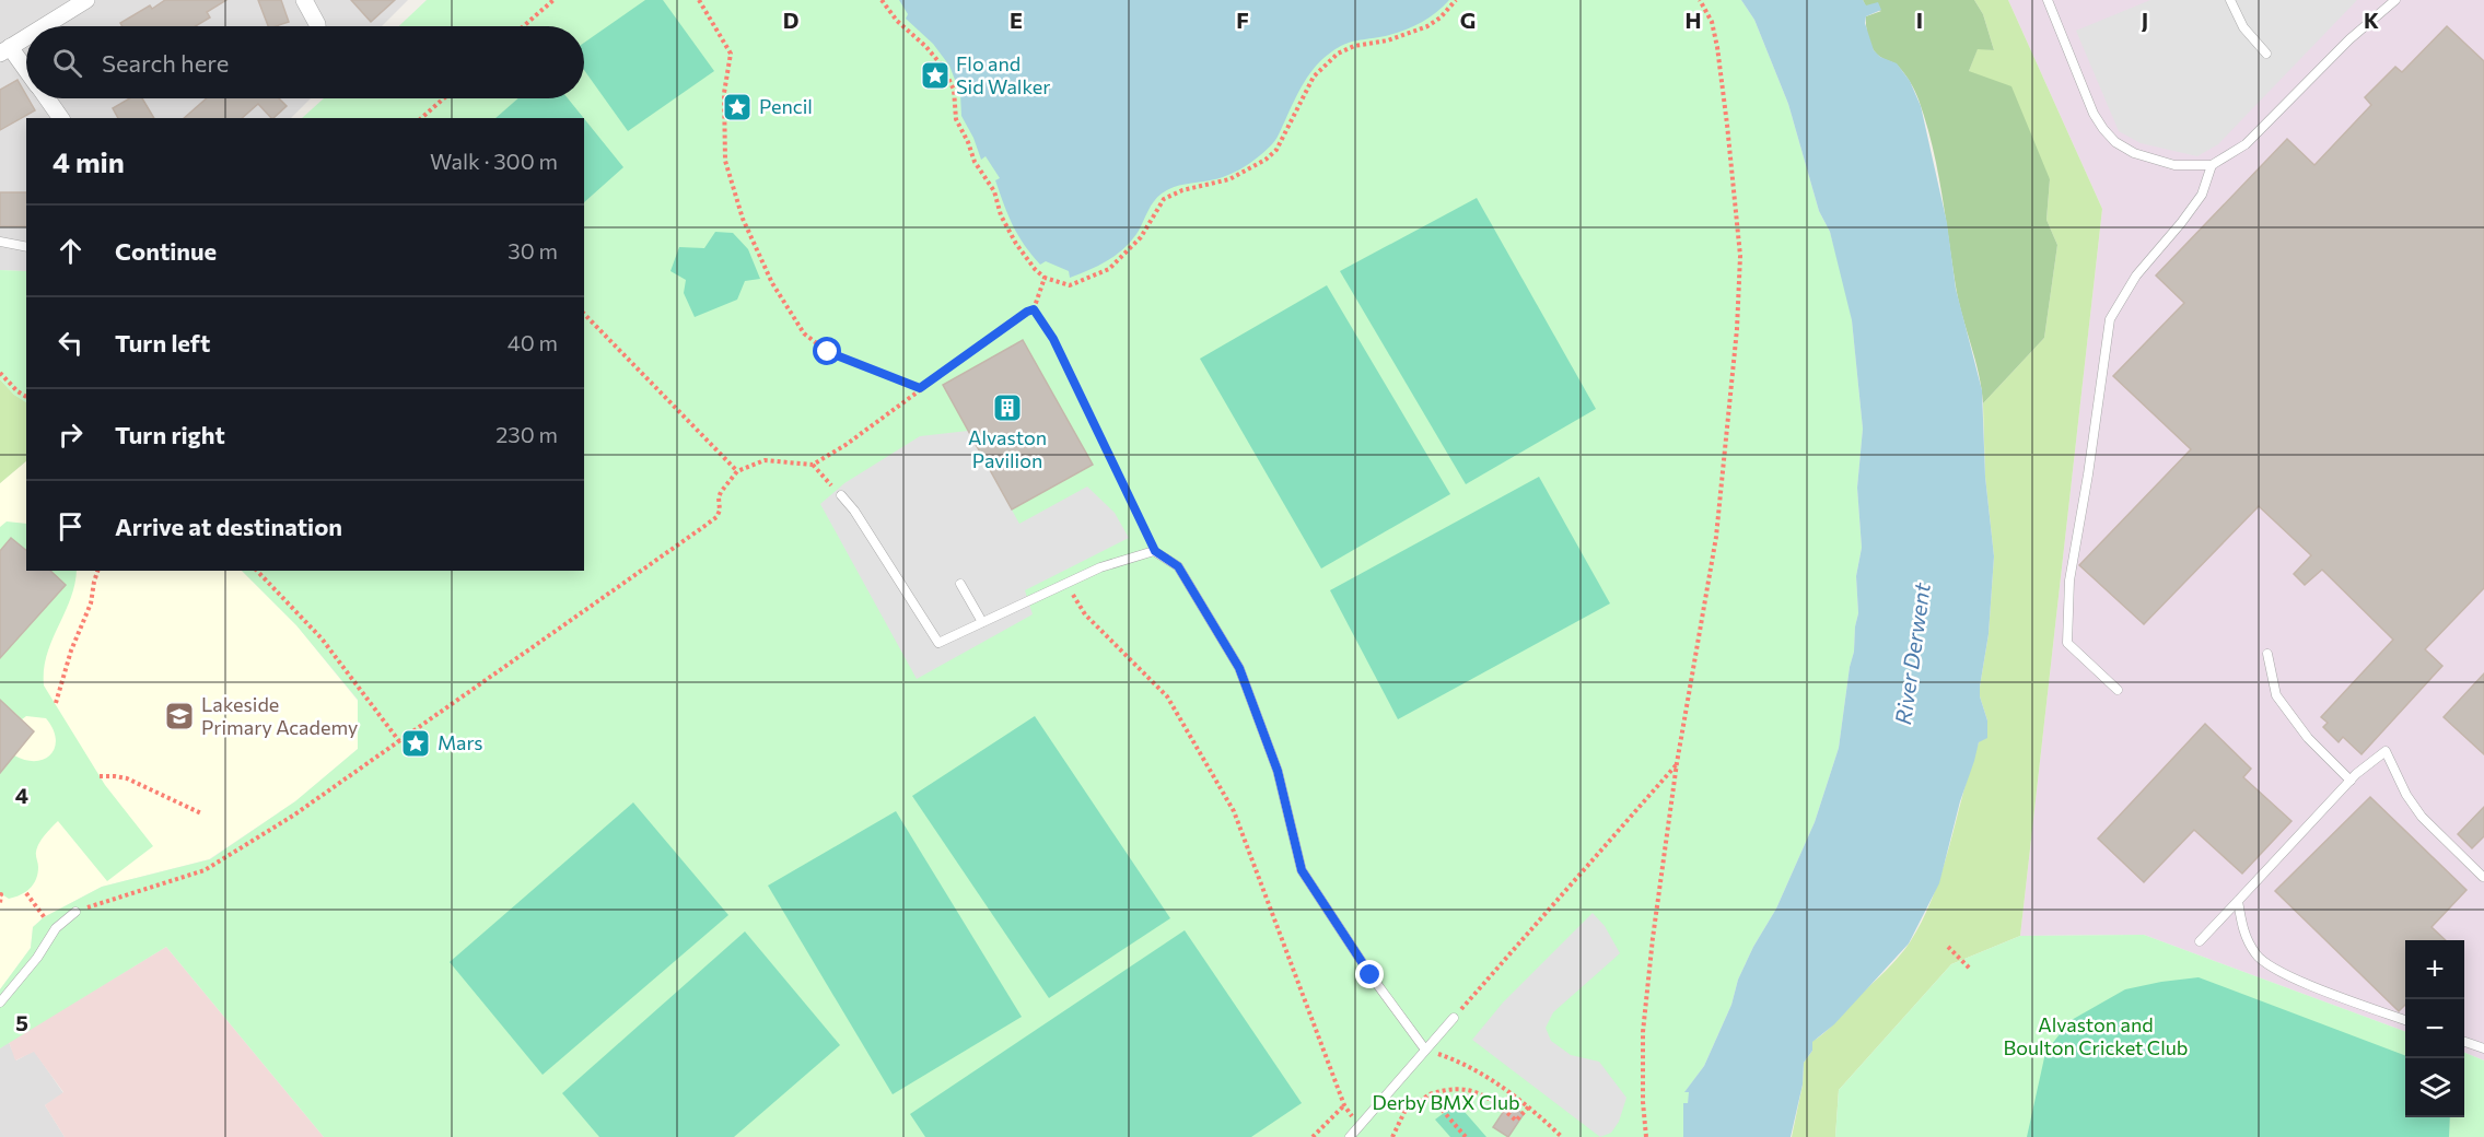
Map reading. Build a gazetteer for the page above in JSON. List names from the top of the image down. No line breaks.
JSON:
{"water":["River Derwent"],"parks":["Alvaston and Boulton Cricket Club","Derby BMX Club"],"places":{"place":["Flo and Sid Walker","Pencil","Mars"],"building":["Alvaston Pavilion"],"school or university":["Lakeside Primary Academy"]},"page":{"search":"Search here","heading":["4 min","Walk · 300 m"],"list":[["Continue","30 m"],["Turn left","40 m"],["Turn right","230 m"],"Arrive at destination"],"map_buttons":["+","−"]},"grid":{"columns":["D","E","F","G","H","I","J","K"],"rows":["4","5"]}}
